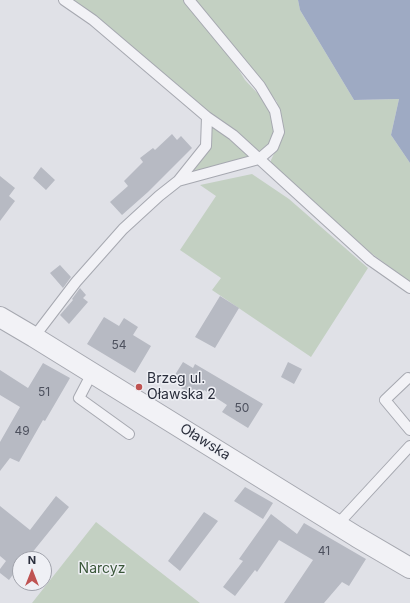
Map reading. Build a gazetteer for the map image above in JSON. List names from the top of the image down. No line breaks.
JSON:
{"streets":{"street":["Oławska"]},"parks":["Narcyz"],"places":["Brzeg ul. Oławska 2"],"house_numbers":["54","51","50","49","41"],"north":"top"}
